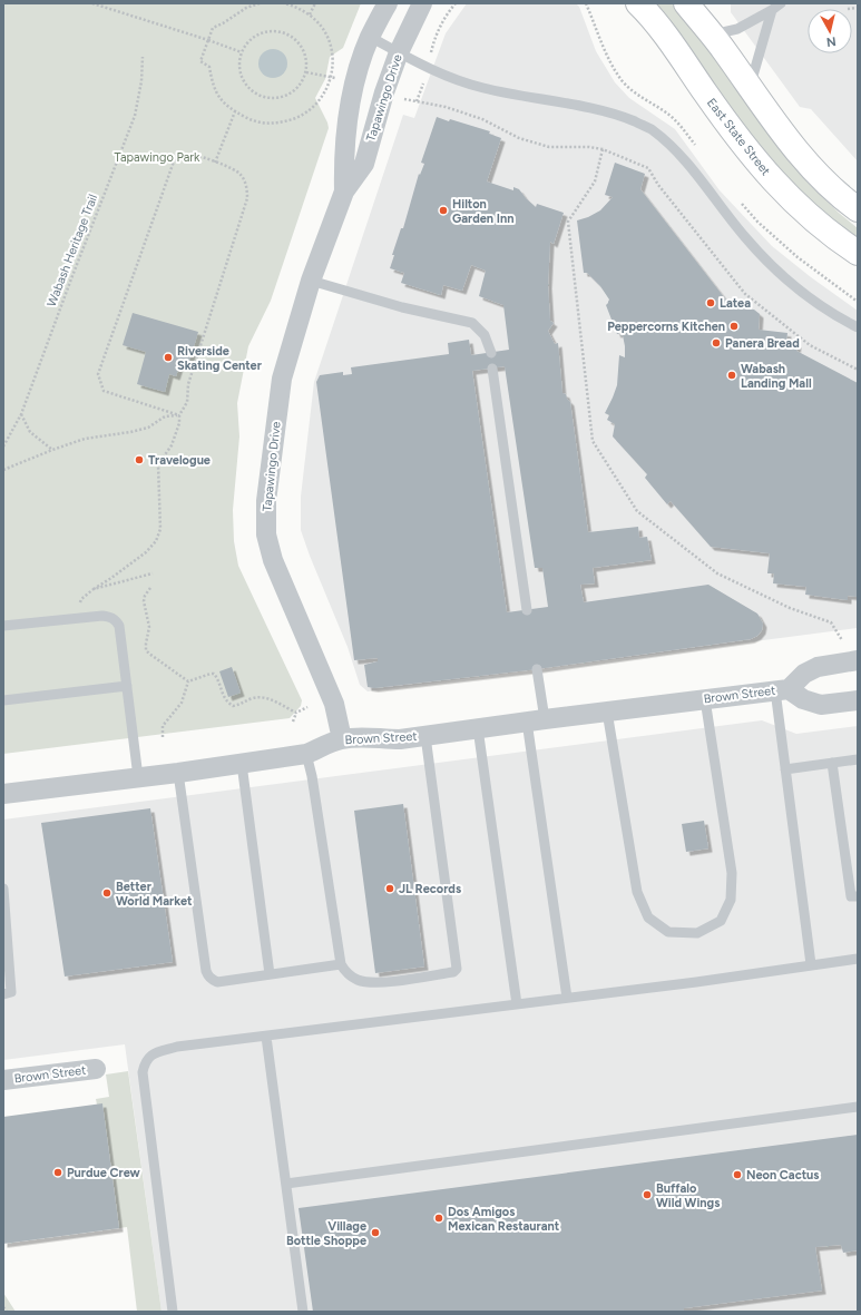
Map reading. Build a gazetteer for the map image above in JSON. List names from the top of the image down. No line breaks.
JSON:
{"streets":{"main road":["East State Street"],"street":["Tapawingo Drive","Brown Street"],"path":["Wabash Heritage Trail"]},"crossings":[["Tapawingo Drive","Brown Street"]],"parks":["Tapawingo Park"],"places":["Hilton Garden Inn","Latea","Peppercorns Kitchen","Panera Bread","Riverside Skating Center","Wabash Landing Mall","Travelogue","JL Records","Better World Market","Purdue Crew","Neon Cactus","Buffalo Wild Wings","Dos Amigos Mexican Restaurant","Village Bottle Shoppe"],"north":"bottom"}
